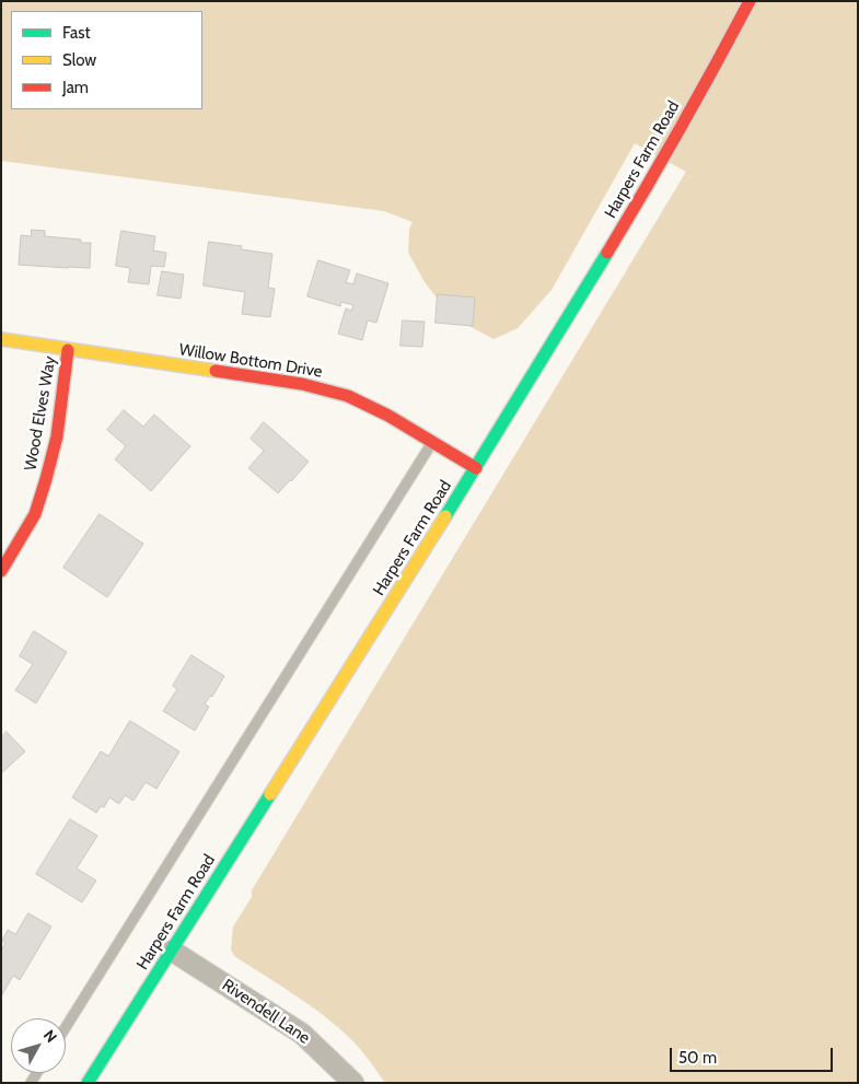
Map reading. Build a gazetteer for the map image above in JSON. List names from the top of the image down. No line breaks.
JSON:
{"streets":{"main road":["Harpers Farm Road","Willow Bottom Drive","Wood Elves Way"],"street":["Rivendell Lane"]},"crossings":[["Harpers Farm Road","Willow Bottom Drive"],["Harpers Farm Road","Rivendell Lane"],["Willow Bottom Drive","Wood Elves Way"]],"legend":["Fast","Slow","Jam"],"scale_bar":"50 m","north":"top right"}
